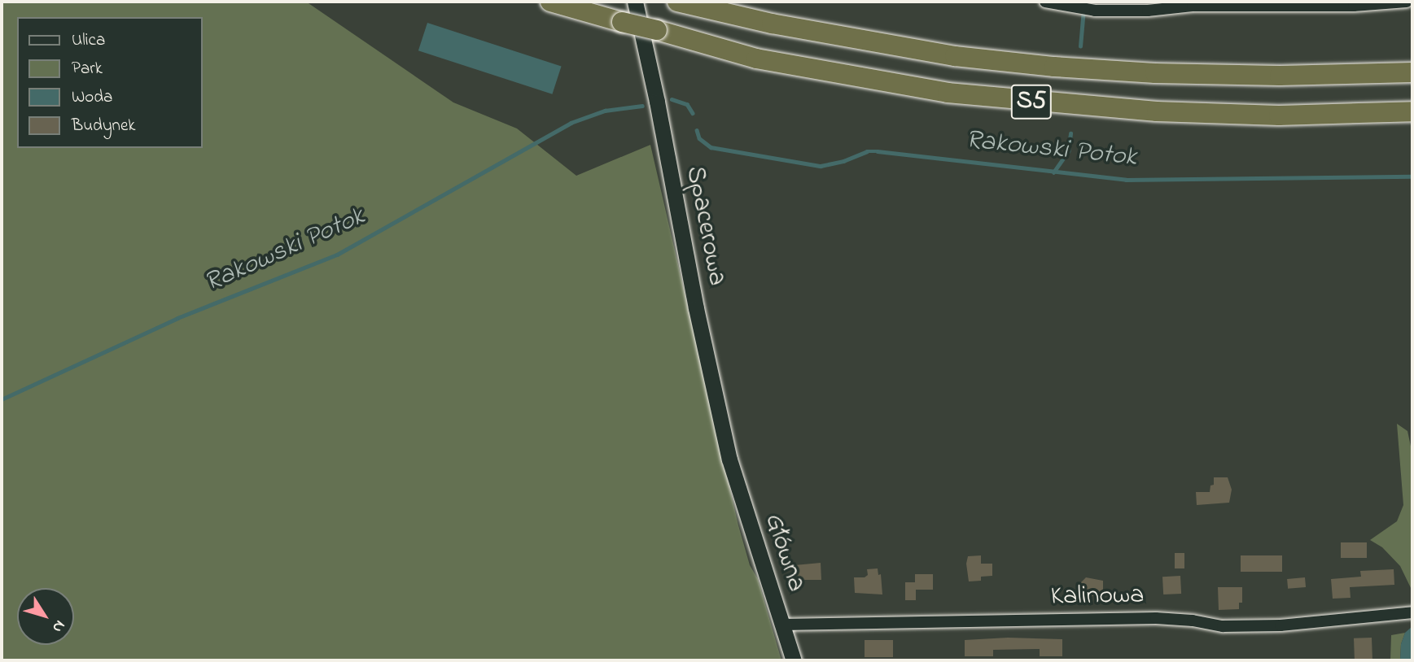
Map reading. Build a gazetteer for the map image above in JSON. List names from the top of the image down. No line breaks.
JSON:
{"streets":{"highway":["S5"],"street":["Spacerowa","Główna","Kalinowa"]},"crossings":[["Spacerowa","Główna"],["Główna","Kalinowa"]],"water":["Rakowski Potok"],"legend":["Ulica","Park","Woda","Budynek"],"north":"bottom right"}
